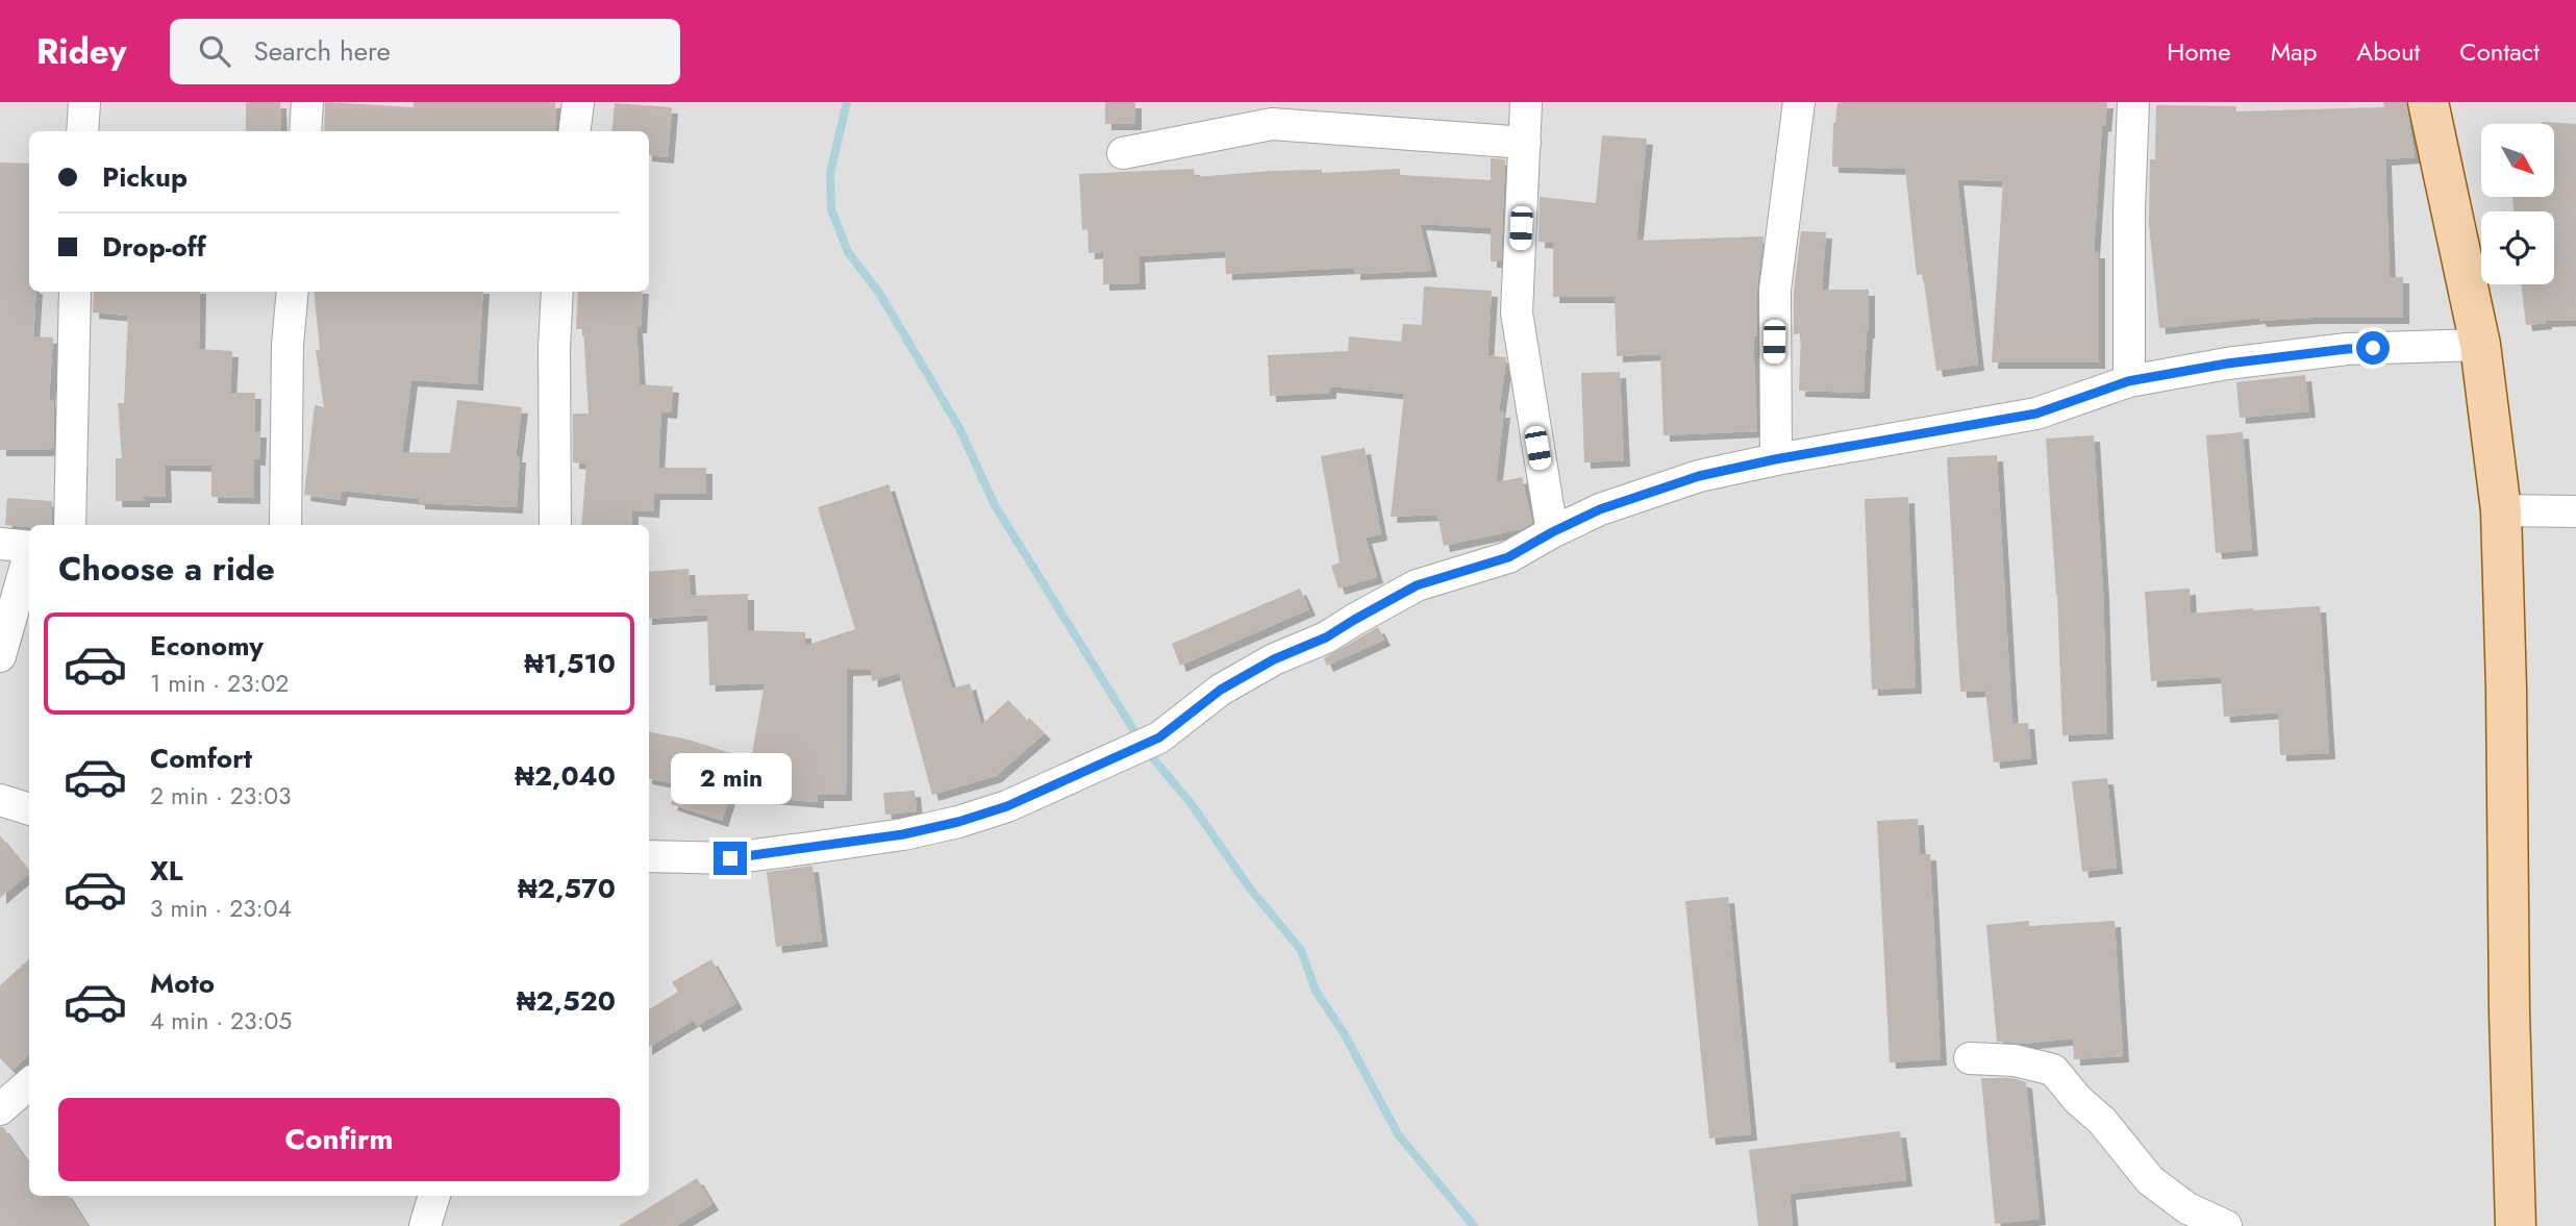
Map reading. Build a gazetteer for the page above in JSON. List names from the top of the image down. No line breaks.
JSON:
{"north":"bottom right","page":{"header":"Ridey","search":"Search here","nav":["Home","Map","About","Contact"],"banner":["Pickup","Drop-off"],"heading":"Choose a ride","list":[{"name":"Economy","note":"1 min · 23:02","value":"₦1,510"},{"name":"Comfort","note":"2 min · 23:03","value":"₦2,040"},{"name":"XL","note":"3 min · 23:04","value":"₦2,570"},{"name":"Moto","note":"4 min · 23:05","value":"₦2,520"}],"bubble":"2 min","buttons":"Confirm"}}
